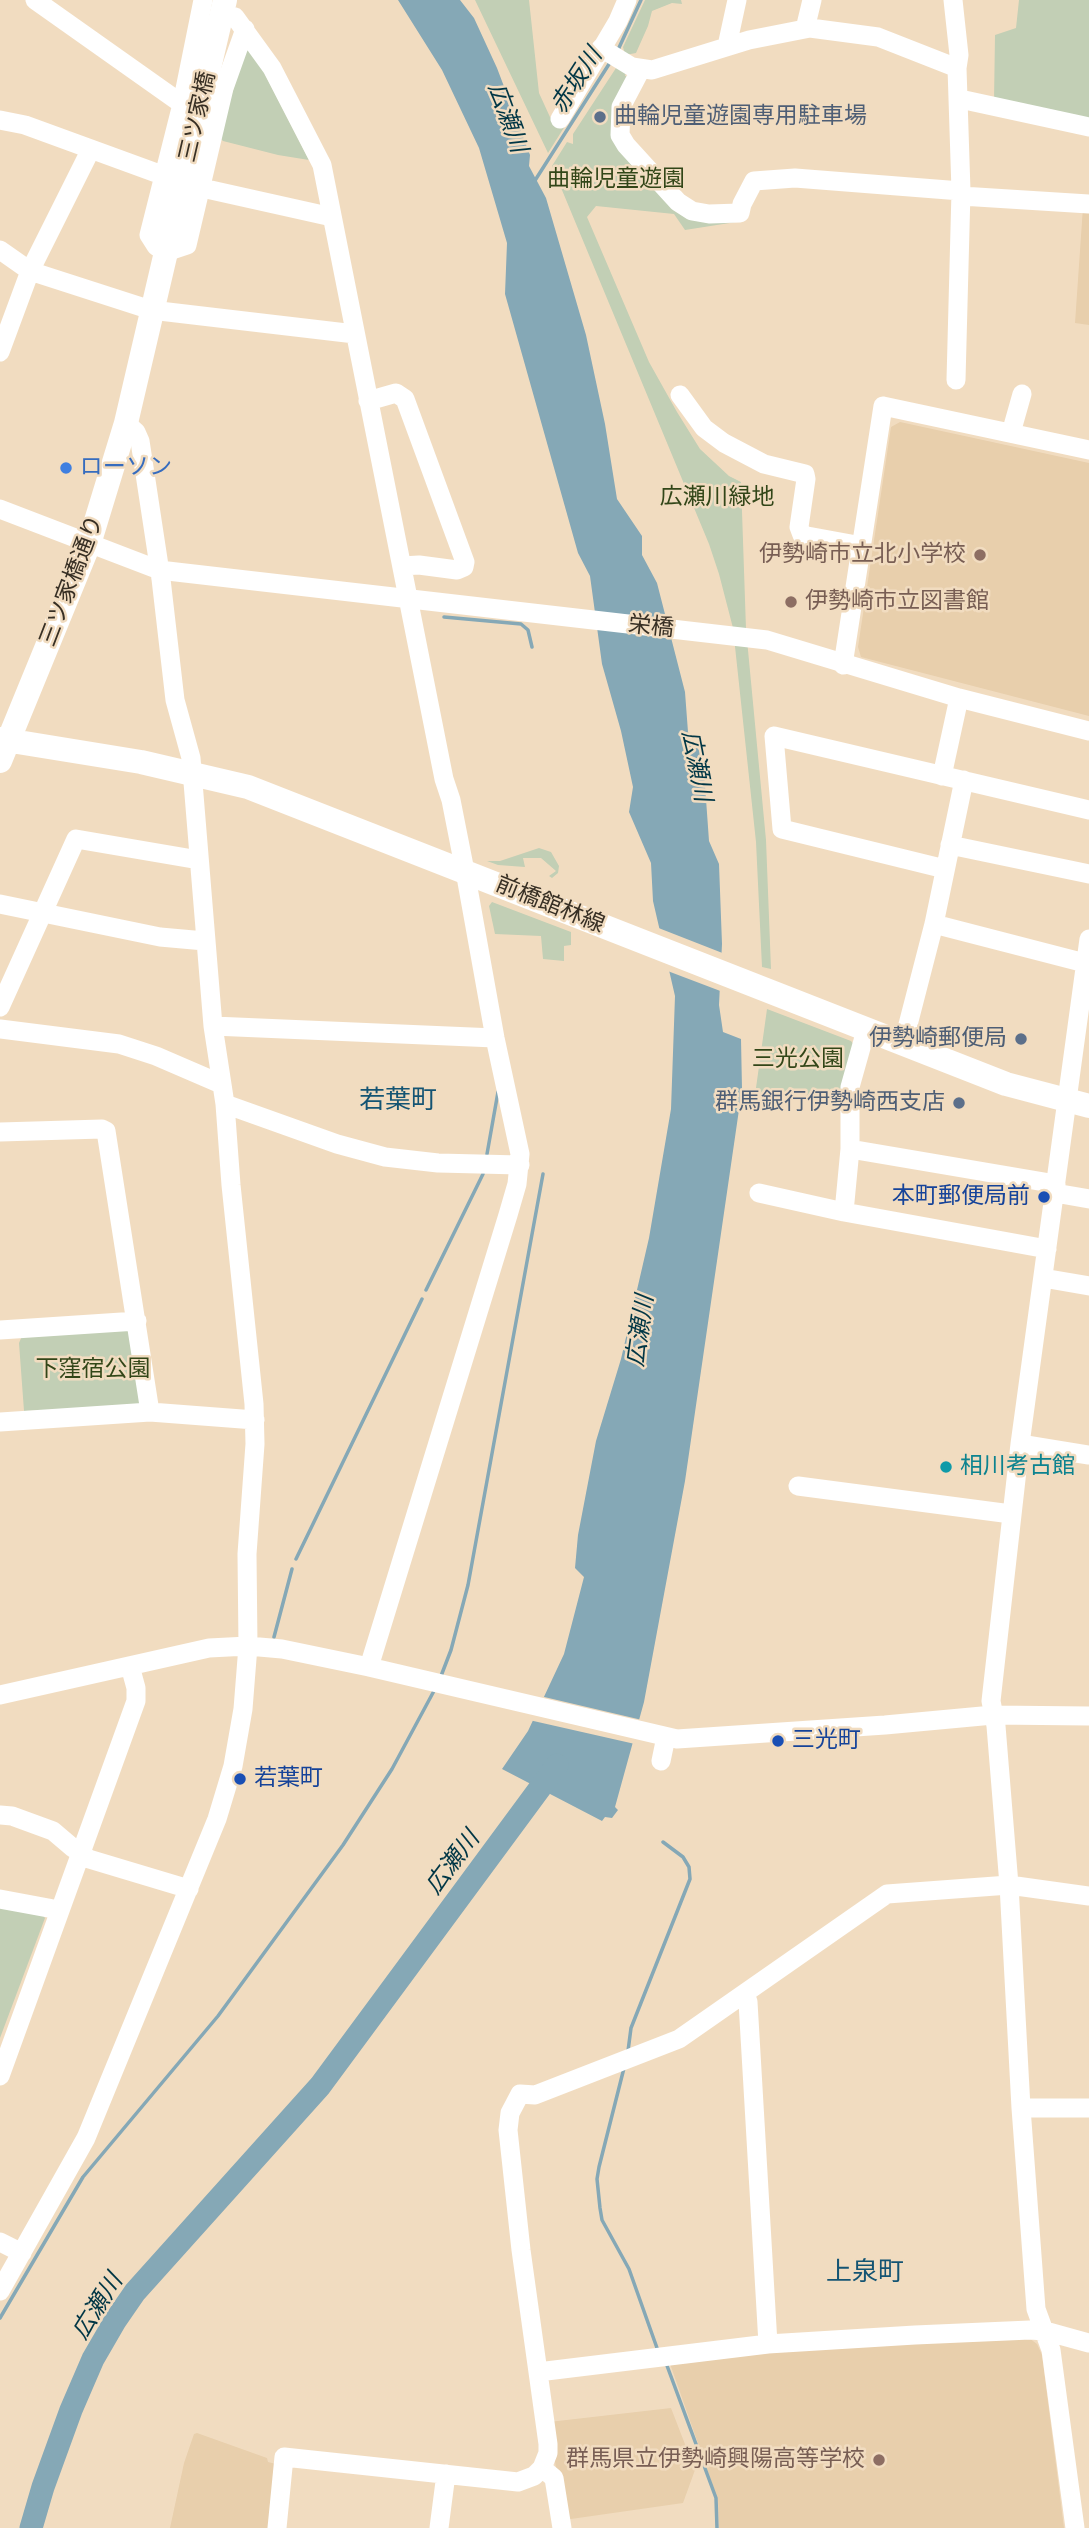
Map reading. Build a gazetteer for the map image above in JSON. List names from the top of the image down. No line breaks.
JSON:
{"streets":{"main road":["三ツ家橋","三ツ家橋通り","前橋館林線"],"street":["栄橋"]},"crossings":[["三ツ家橋","三ツ家橋通り"],["三ツ家橋通り","栄橋"],["三ツ家橋通り","前橋館林線"]],"districts":["若葉町","上泉町"],"water":["赤坂川","広瀬川"],"parks":["曲輪児童遊園","広瀬川緑地","三光公園","下窪宿公園"],"places":["曲輪児童遊園専用駐車場","ローソン","伊勢崎市立北小学校","伊勢崎市立図書館","伊勢崎郵便局","群馬銀行伊勢崎西支店","本町郵便局前","相川考古館","三光町","若葉町","群馬県立伊勢崎興陽高等学校"]}
